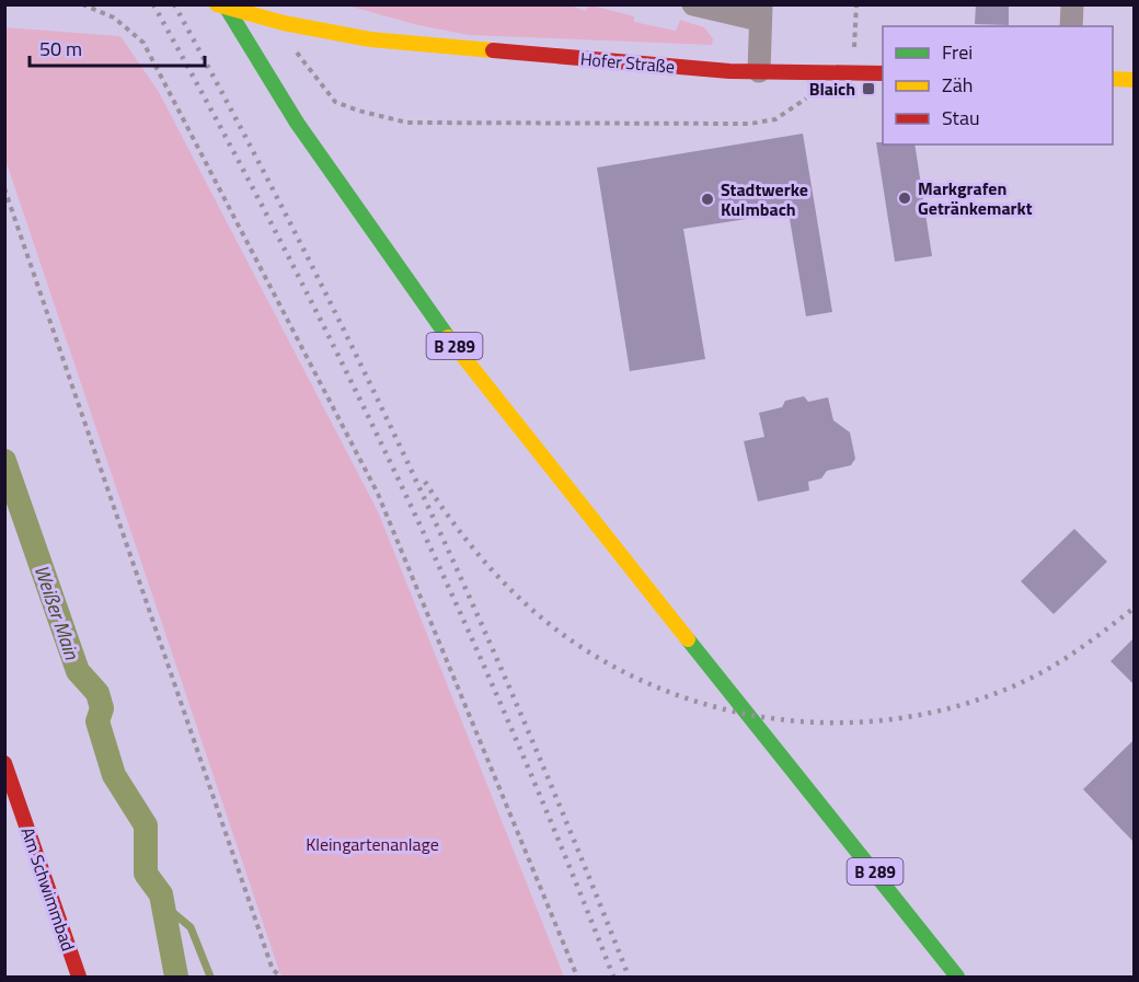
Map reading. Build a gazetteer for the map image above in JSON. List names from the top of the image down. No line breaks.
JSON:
{"streets":{"main road":["Hofer Straße","B 289","Am Schwimmbad"]},"water":["Weißer Main"],"parks":["Kleingartenanlage"],"places":{"transit":["Blaich"],"other":["Markgrafen Getränkemarkt","Stadtwerke Kulmbach"]},"legend":["Frei","Zäh","Stau"],"scale_bar":"50 m"}
